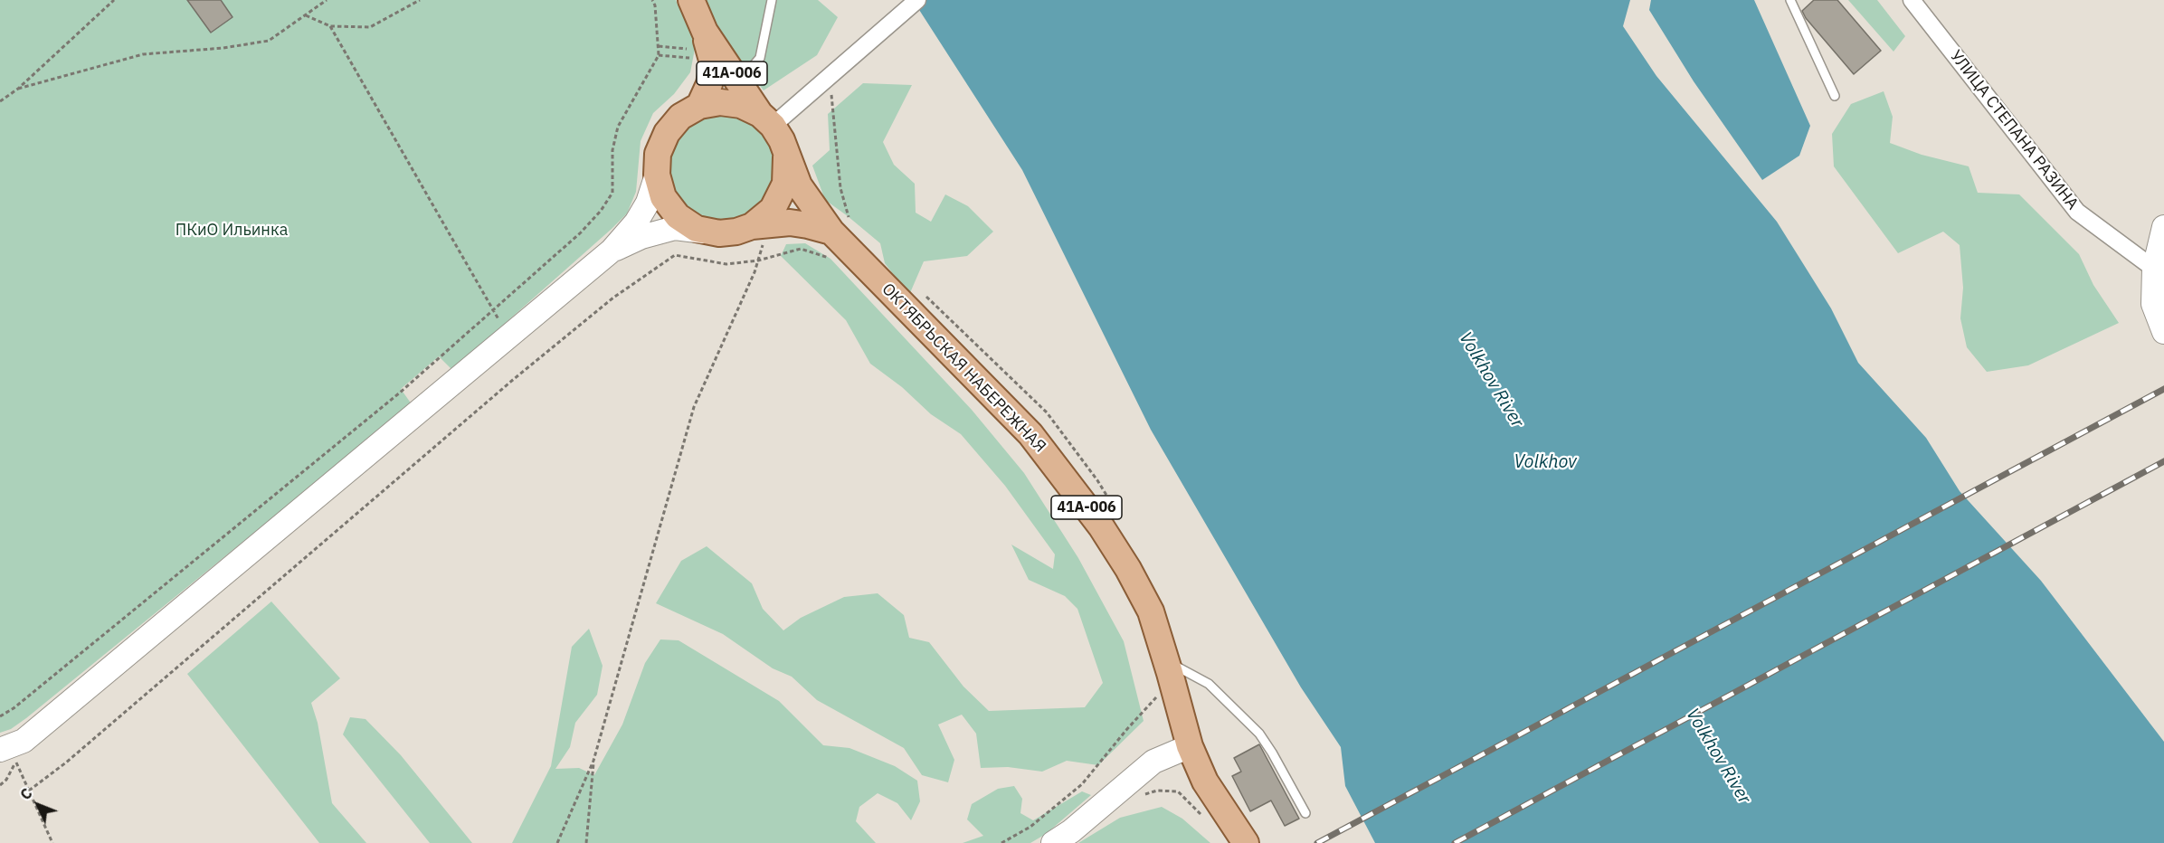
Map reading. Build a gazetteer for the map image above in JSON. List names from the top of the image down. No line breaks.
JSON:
{"streets":{"main road":["41А-006","ОКТЯБРЬСКАЯ НАБЕРЕЖНАЯ"],"street":["УЛИЦА СТЕПАНА РАЗИНА"]},"water":["Volkhov River","Volkhov"],"parks":["ПКиО Ильинка"],"north":"top left"}
